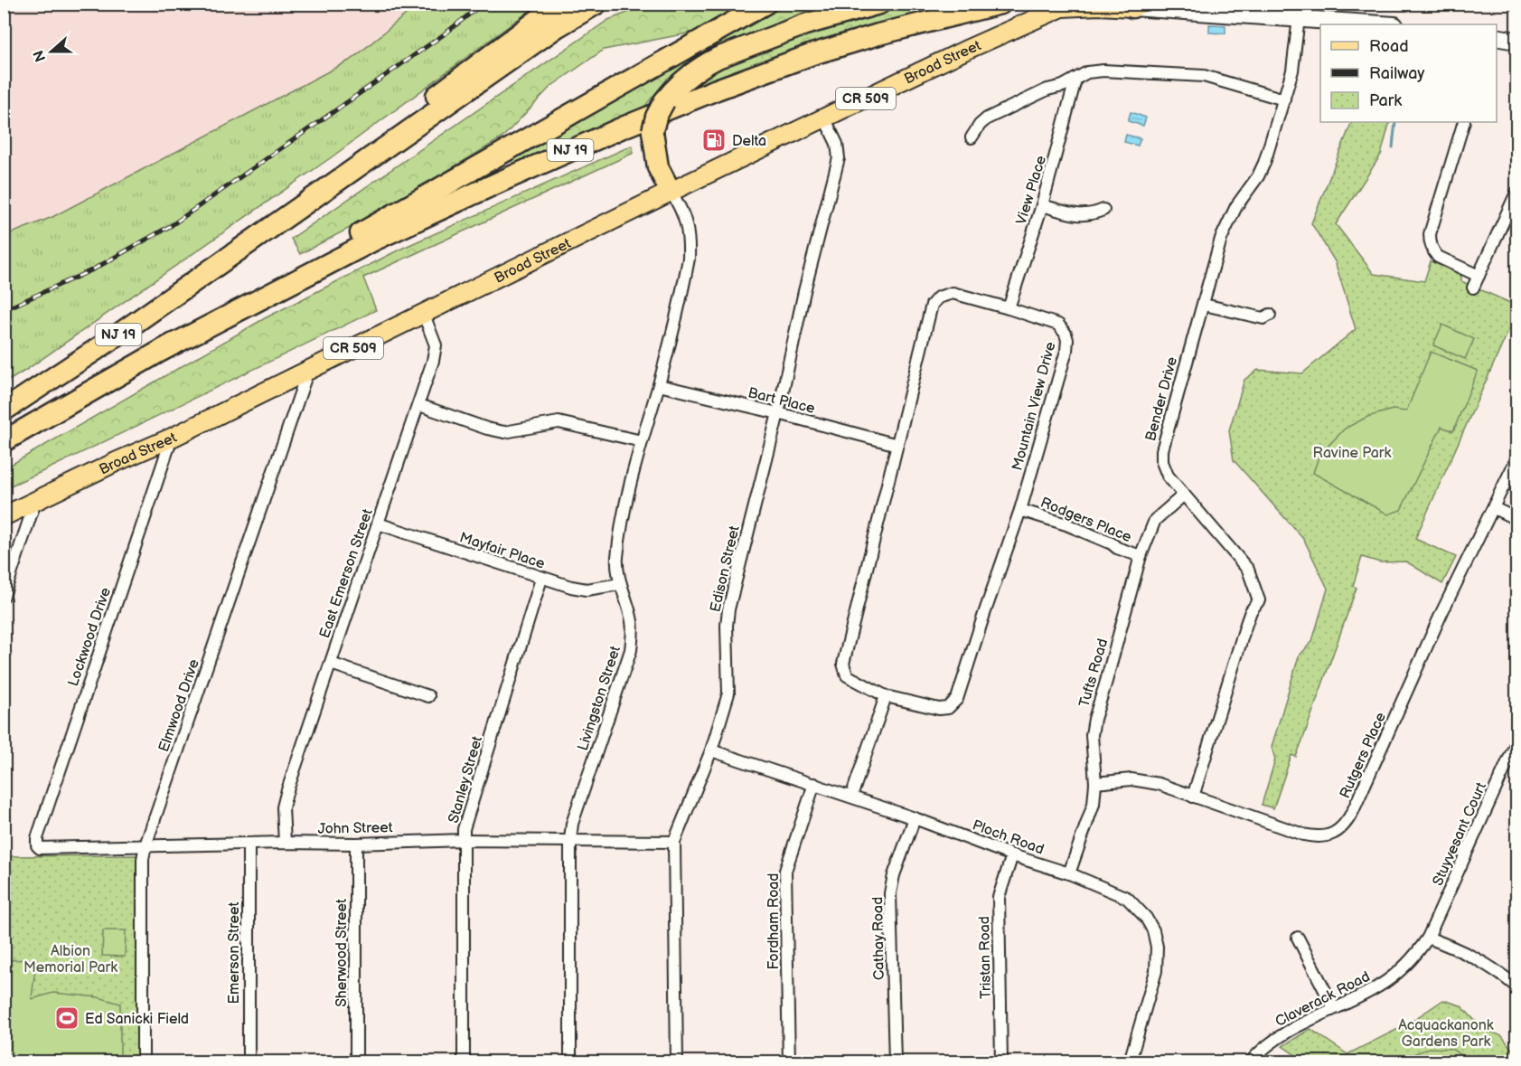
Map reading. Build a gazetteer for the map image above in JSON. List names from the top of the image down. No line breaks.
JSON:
{"streets":{"highway":["NJ 19"],"main road":["Broad Street","CR 509"],"street":["View Place","Bender Drive","Bart Place","Mountain View Drive","Rodgers Place","Mayfair Place","Edison Street","East Emerson Street","Lockwood Drive","Tufts Road","Livingston Street","Elmwood Drive","Rutgers Place","Stanley Street","John Street","Stuyvesant Court","Ploch Road","Fordham Road","Cathay Road","Emerson Street","Sherwood Street","Tristan Road","Claverack Road"]},"crossings":[["Broad Street","Edison Street"],["Broad Street","East Emerson Street"],["Broad Street","Lockwood Drive"],["Broad Street","Livingston Street"],["Broad Street","Elmwood Drive"],["View Place","Mountain View Drive"],["Bender Drive","Tufts Road"],["Bender Drive","Rutgers Place"],["Bart Place","Mountain View Drive"],["Bart Place","Edison Street"],["Bart Place","Livingston Street"],["Mountain View Drive","Rodgers Place"],["Rodgers Place","Tufts Road"],["Mayfair Place","East Emerson Street"],["Mayfair Place","Livingston Street"],["Mayfair Place","Stanley Street"],["Edison Street","John Street"],["Edison Street","Ploch Road"],["East Emerson Street","John Street"],["Lockwood Drive","John Street"],["Tufts Road","Rutgers Place"],["Tufts Road","Ploch Road"],["Livingston Street","John Street"],["Elmwood Drive","John Street"],["Stanley Street","John Street"],["John Street","Emerson Street"],["John Street","Sherwood Street"],["Stuyvesant Court","Claverack Road"],["Ploch Road","Fordham Road"],["Ploch Road","Cathay Road"],["Ploch Road","Tristan Road"]],"parks":["Ravine Park","Albion Memorial Park","Acquackanonk Gardens Park"],"places":{"fuel station":["Delta"],"sports":["Ed Sanicki Field"]},"legend":["Road","Railway","Park"],"north":"left"}
